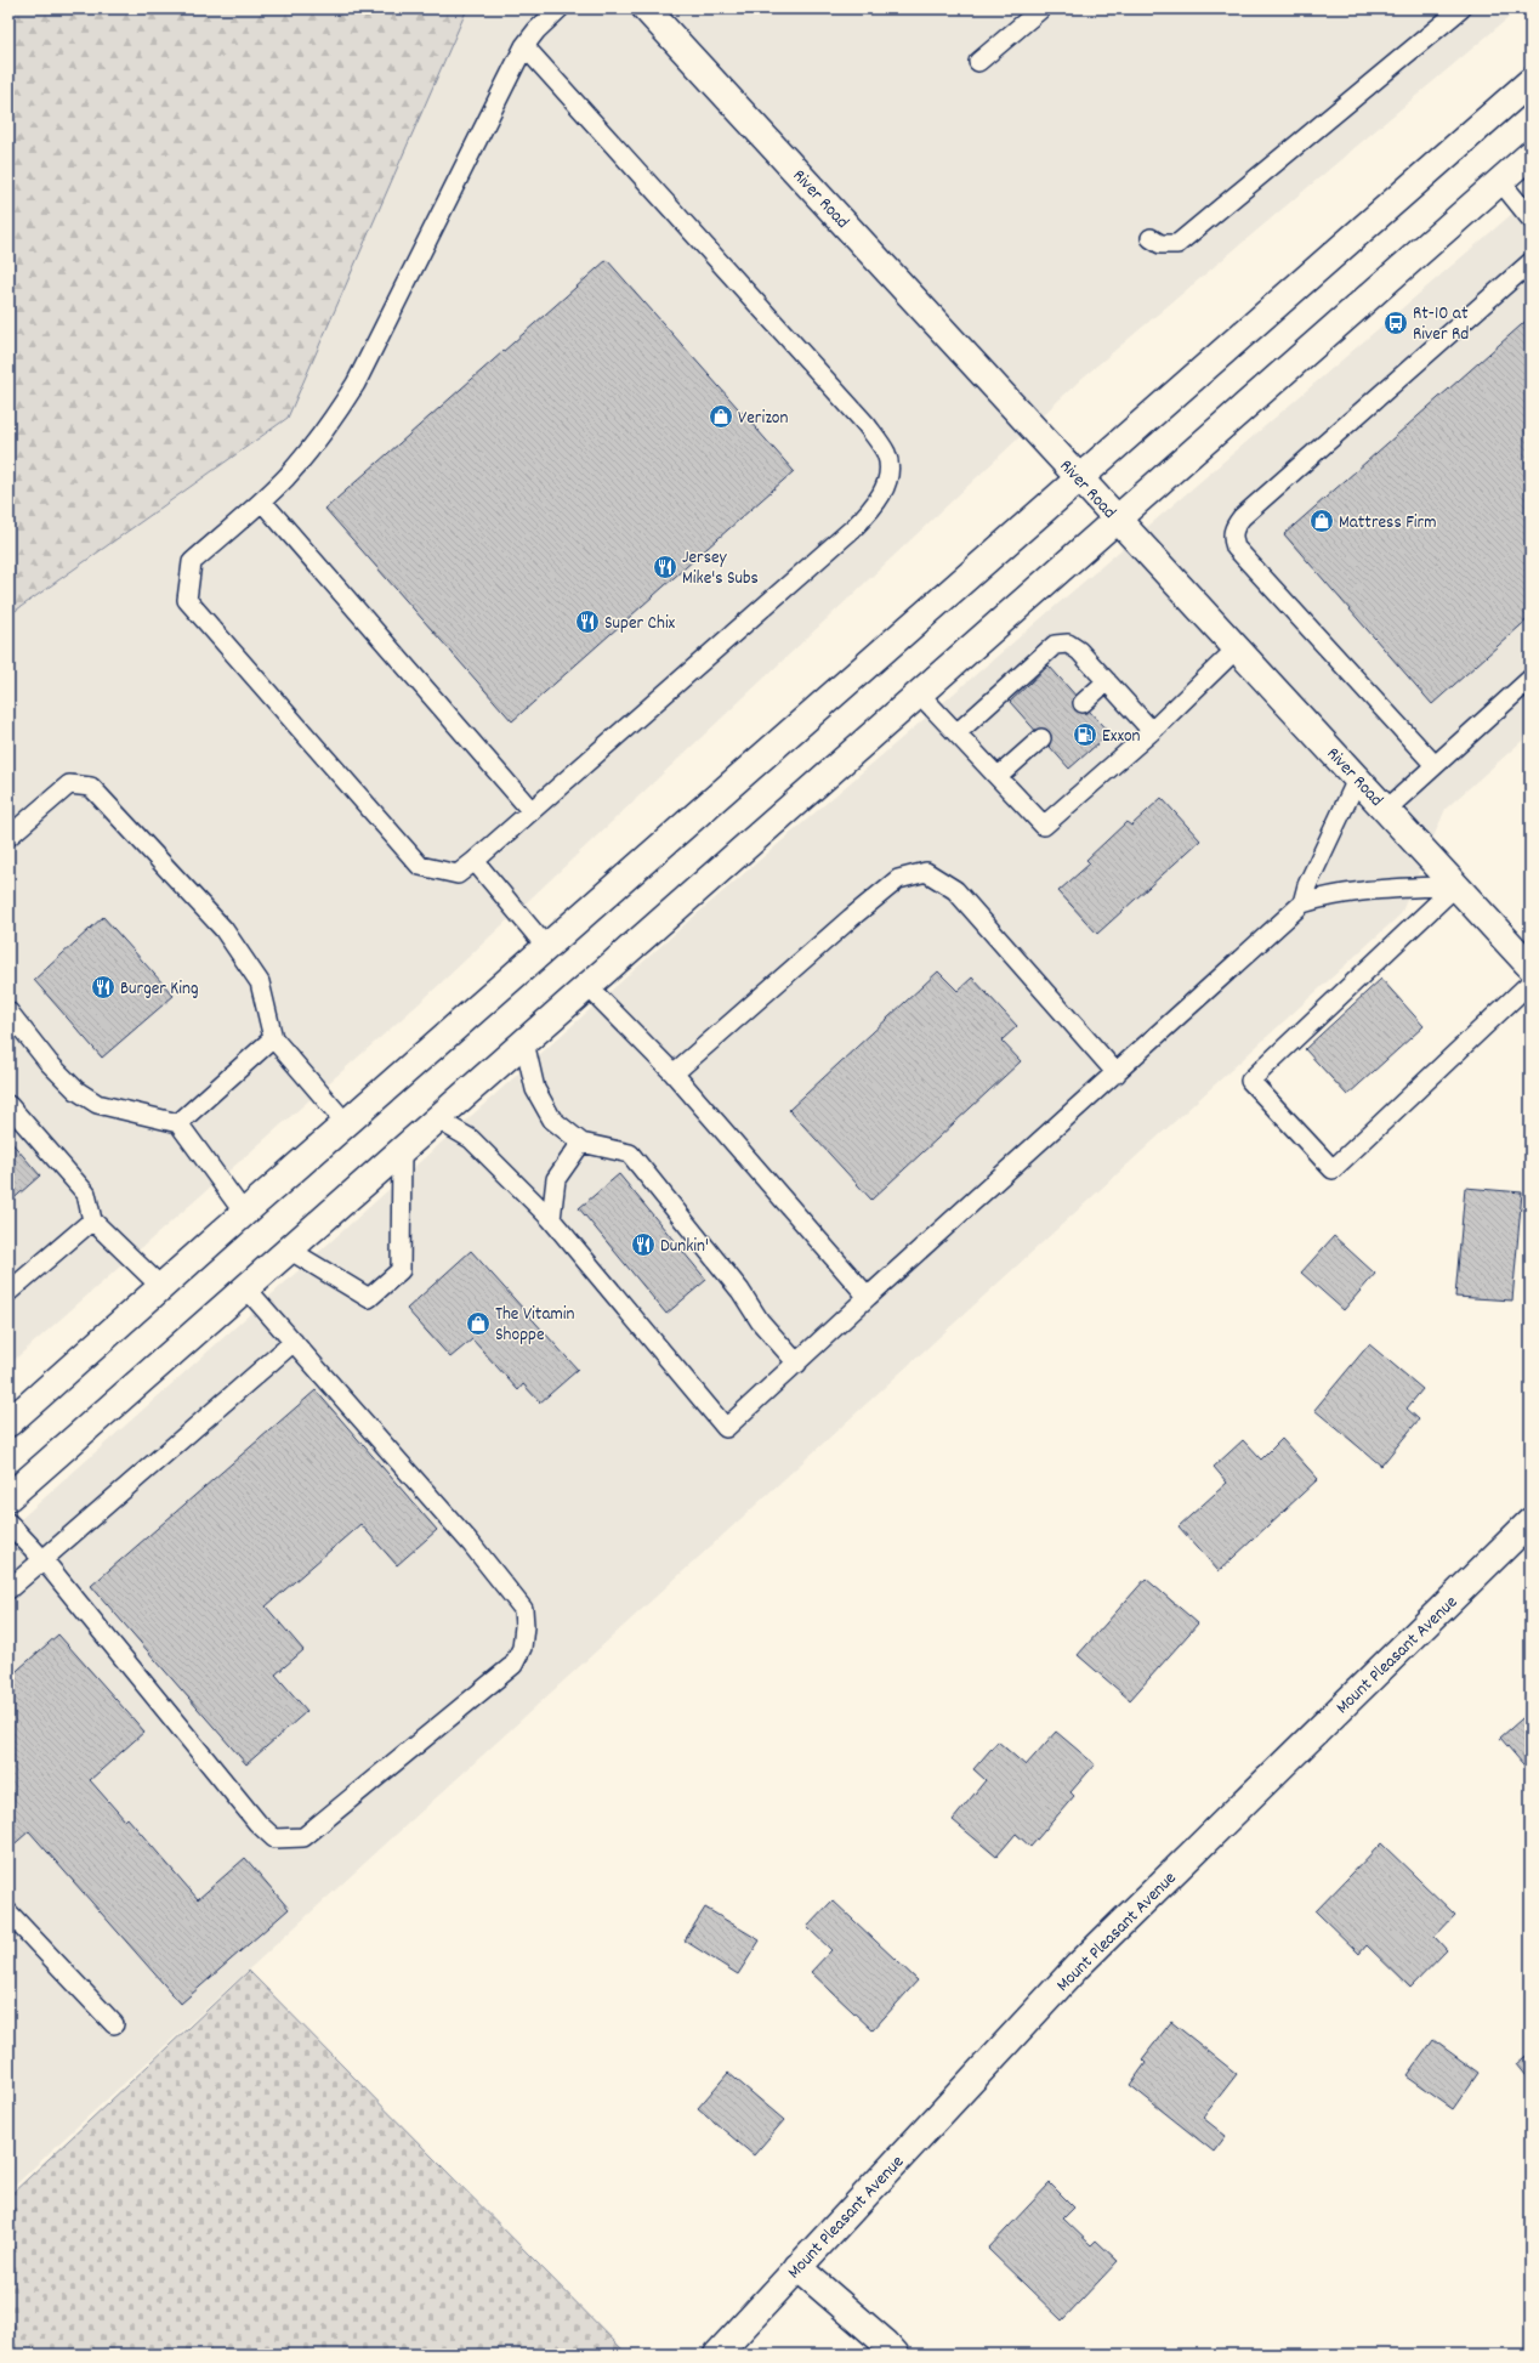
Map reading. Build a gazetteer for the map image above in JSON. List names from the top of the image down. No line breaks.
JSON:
{"streets":{"main road":["River Road","Mount Pleasant Avenue"]},"places":{"bus stop":["Rt-10 at River Rd"],"shop":["Verizon","Mattress Firm","The Vitamin Shoppe"],"restaurant":["Jersey Mike's Subs","Super Chix","Burger King","Dunkin'"],"fuel station":["Exxon"]}}
